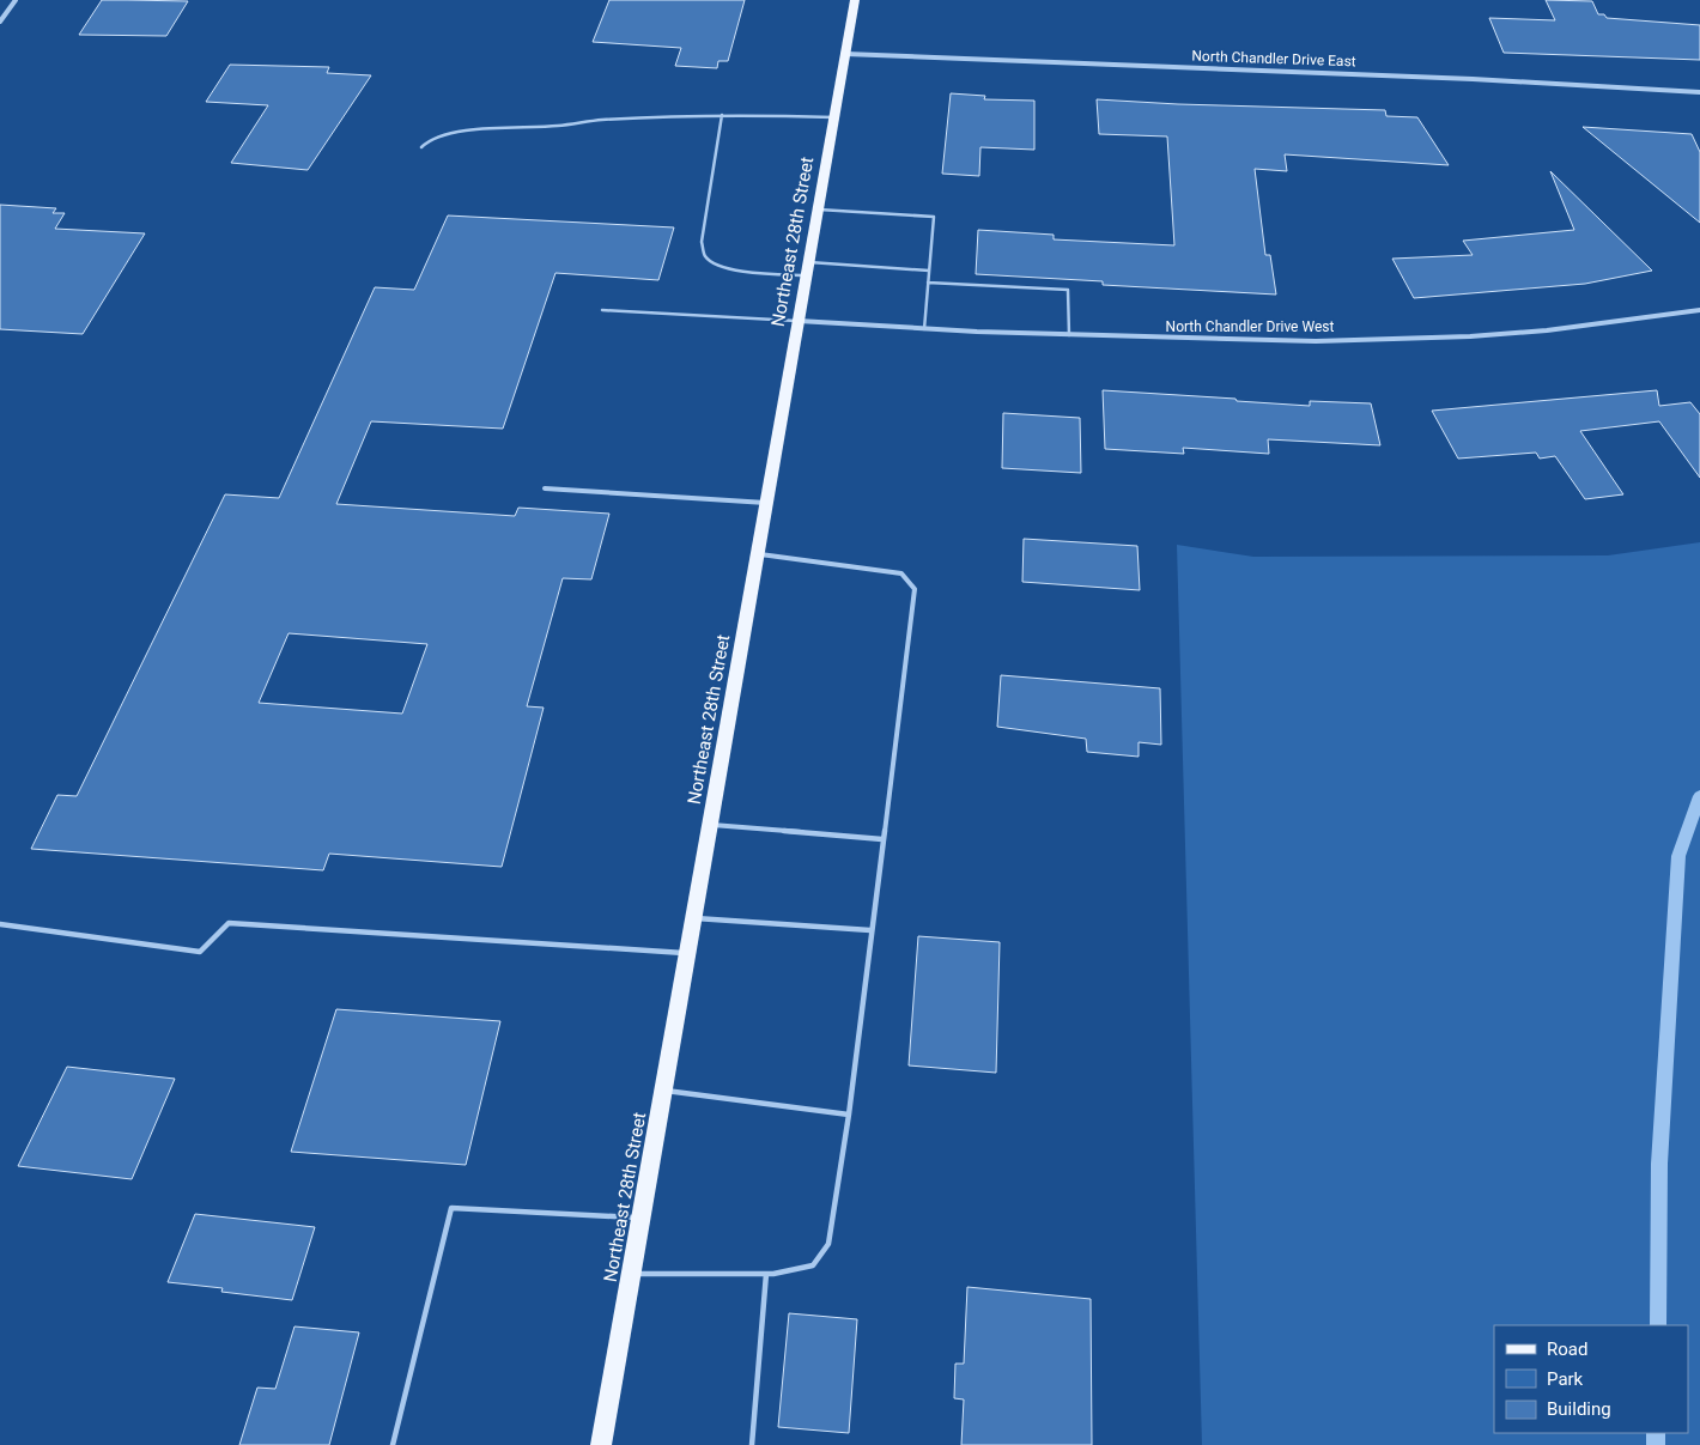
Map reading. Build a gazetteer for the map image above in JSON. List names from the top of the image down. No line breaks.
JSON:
{"streets":{"main road":["Northeast 28th Street"],"street":["North Chandler Drive East","North Chandler Drive West"]},"crossings":[["North Chandler Drive East","Northeast 28th Street"],["Northeast 28th Street","North Chandler Drive West"]],"legend":["Road","Park","Building"]}
